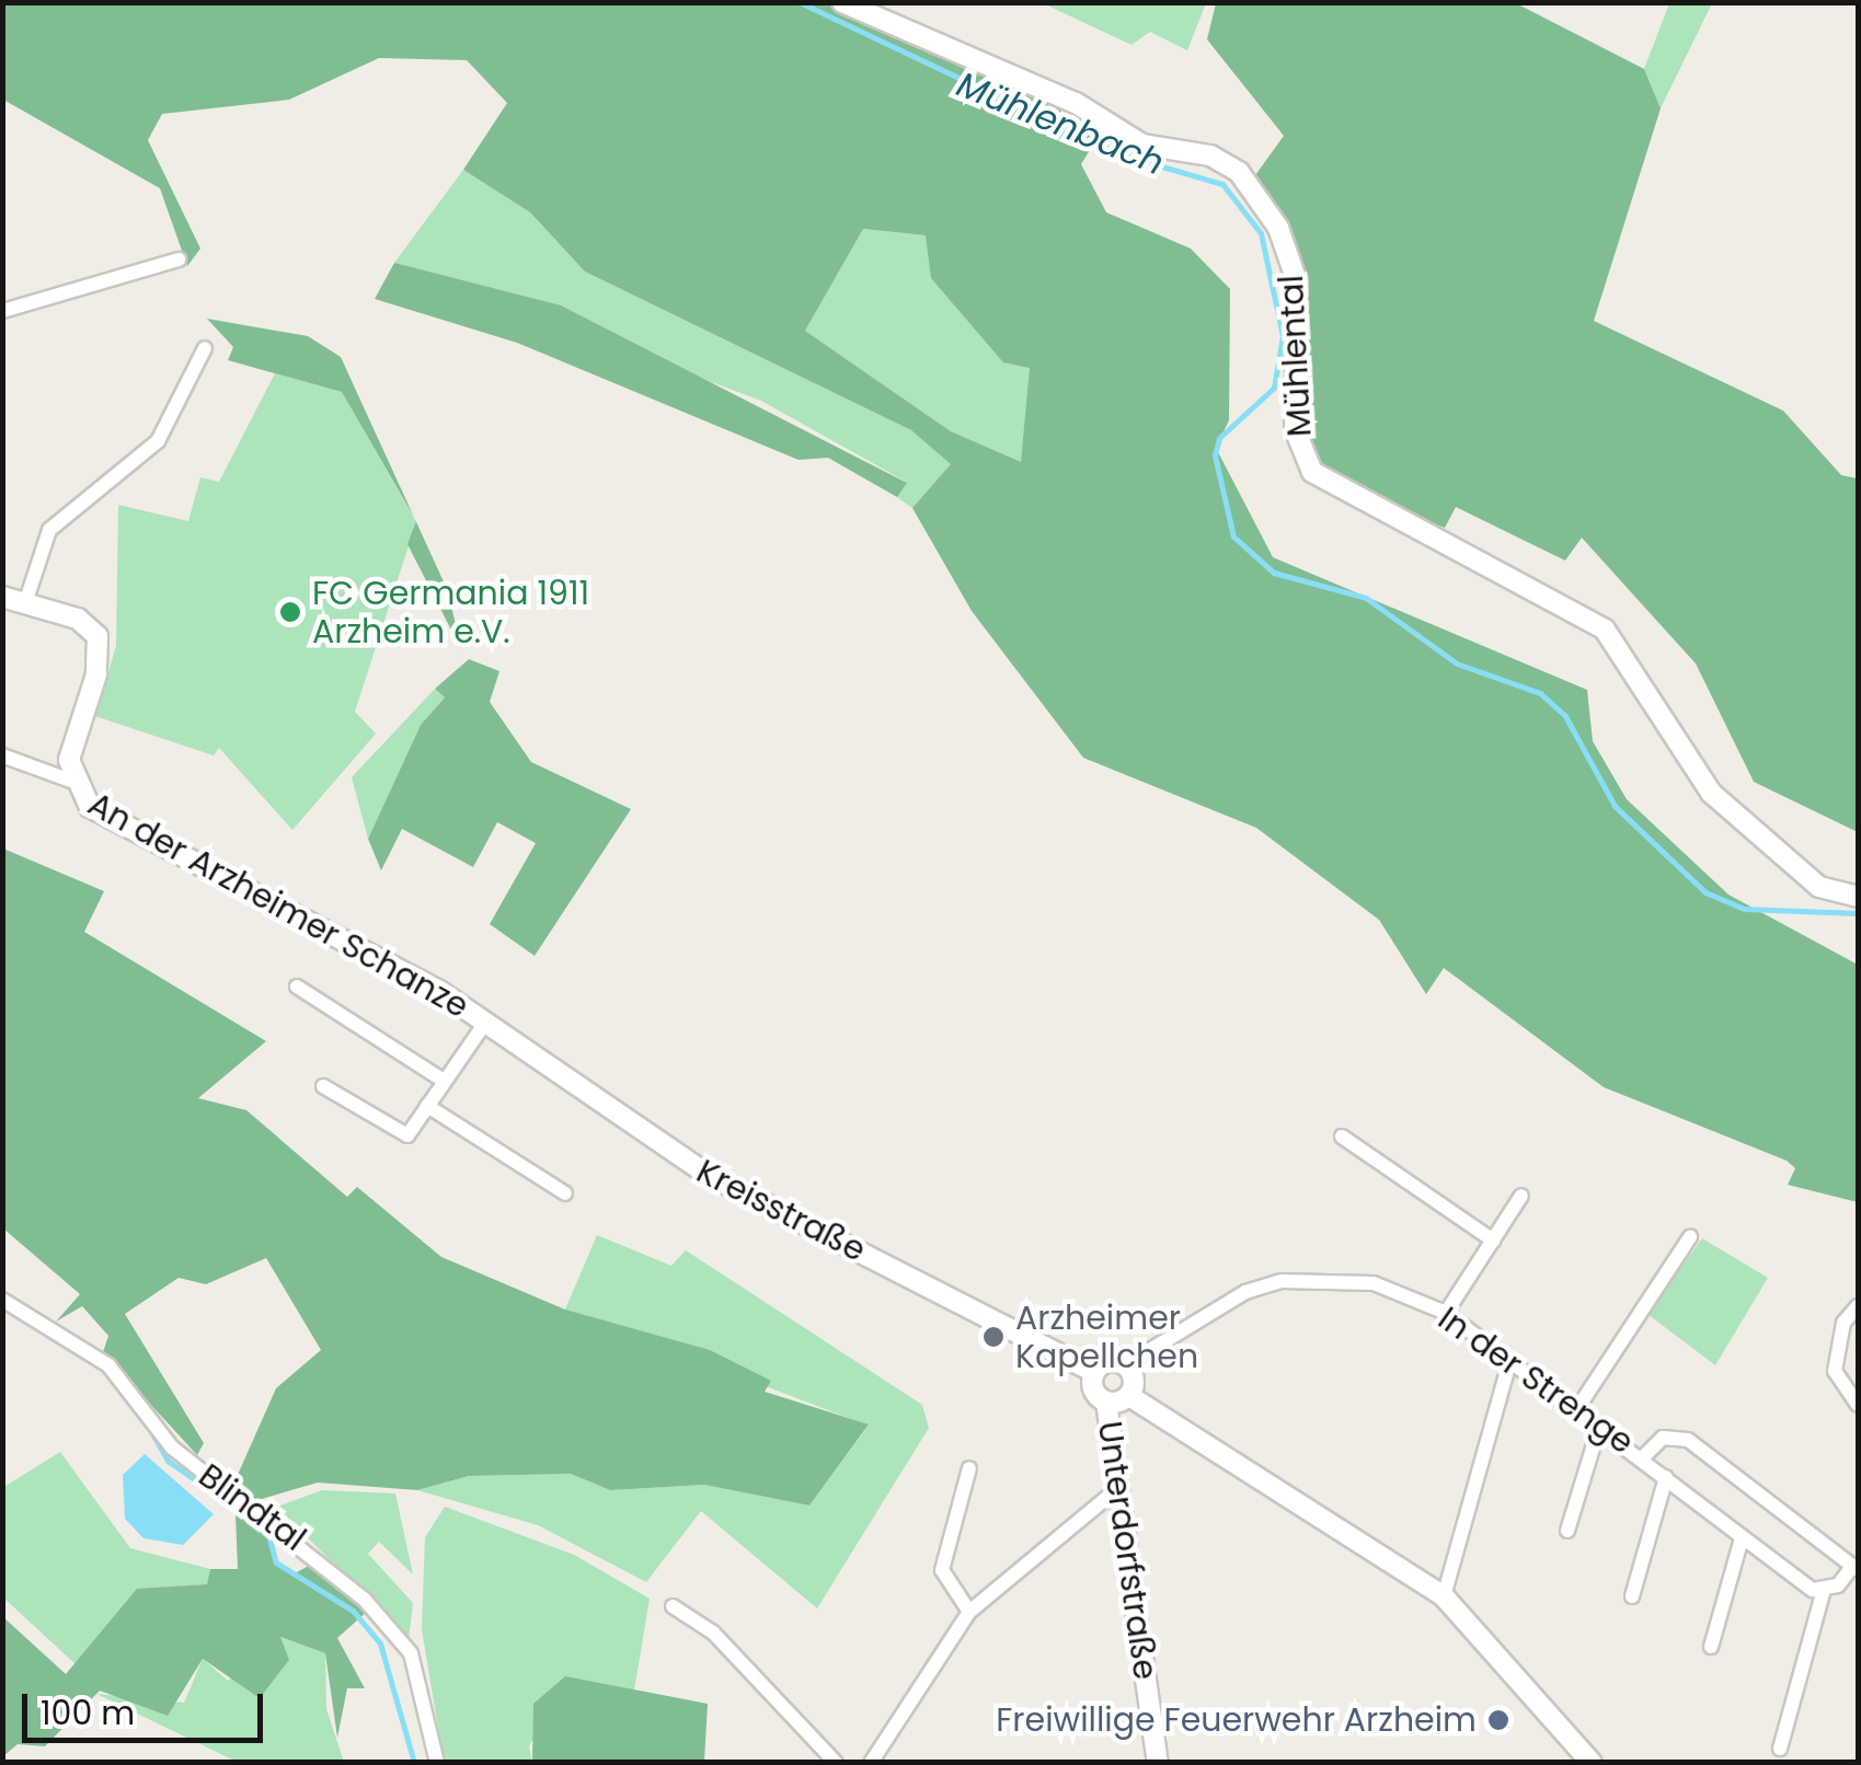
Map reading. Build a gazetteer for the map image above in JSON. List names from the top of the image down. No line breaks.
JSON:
{"streets":{"street":["Mühlental","An der Arzheimer Schanze","Kreisstraße","In der Strenge","Blindtal","Unterdorfstraße"]},"crossings":[["An der Arzheimer Schanze","Kreisstraße"]],"water":["Mühlenbach"],"places":["FC Germania 1911 Arzheim e.V.","Arzheimer Kapellchen","Freiwillige Feuerwehr Arzheim"],"scale_bar":"100 m"}
